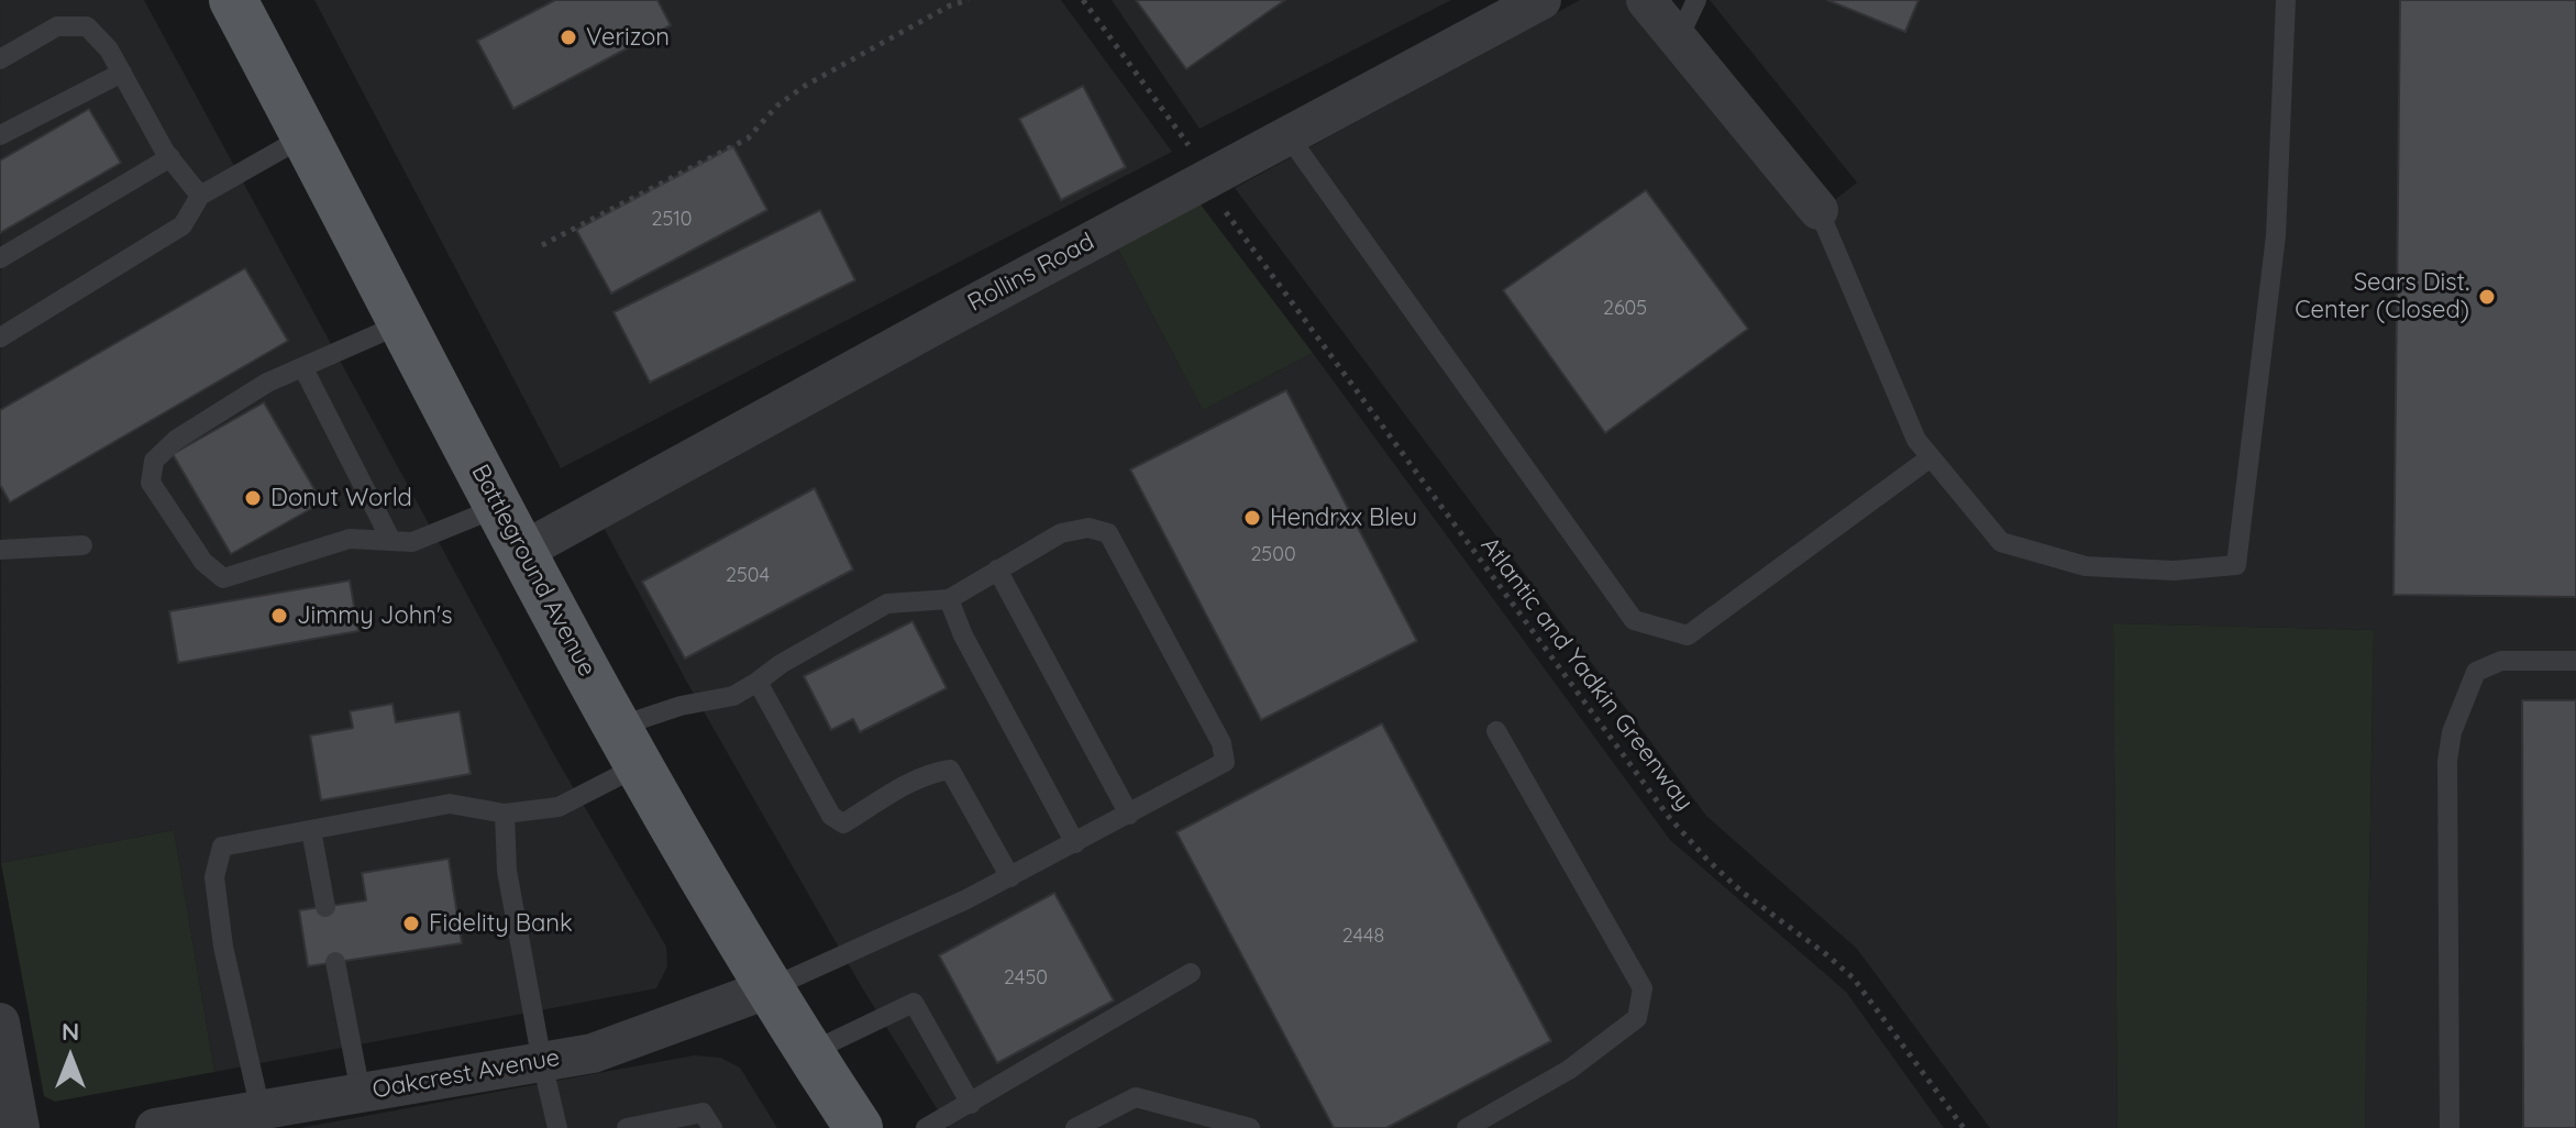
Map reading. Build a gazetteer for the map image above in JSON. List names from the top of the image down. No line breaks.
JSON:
{"streets":{"main road":["Battleground Avenue"],"street":["Rollins Road","Oakcrest Avenue"],"path":["Atlantic and Yadkin Greenway"]},"crossings":[["Rollins Road","Battleground Avenue"],["Battleground Avenue","Oakcrest Avenue"]],"places":["Verizon","Sears Dist. Center (Closed)","Donut World","Hendrxx Bleu","Jimmy John's","Fidelity Bank"],"house_numbers":["2510","2605","2500","2504","2448","2450"],"north":"top"}
